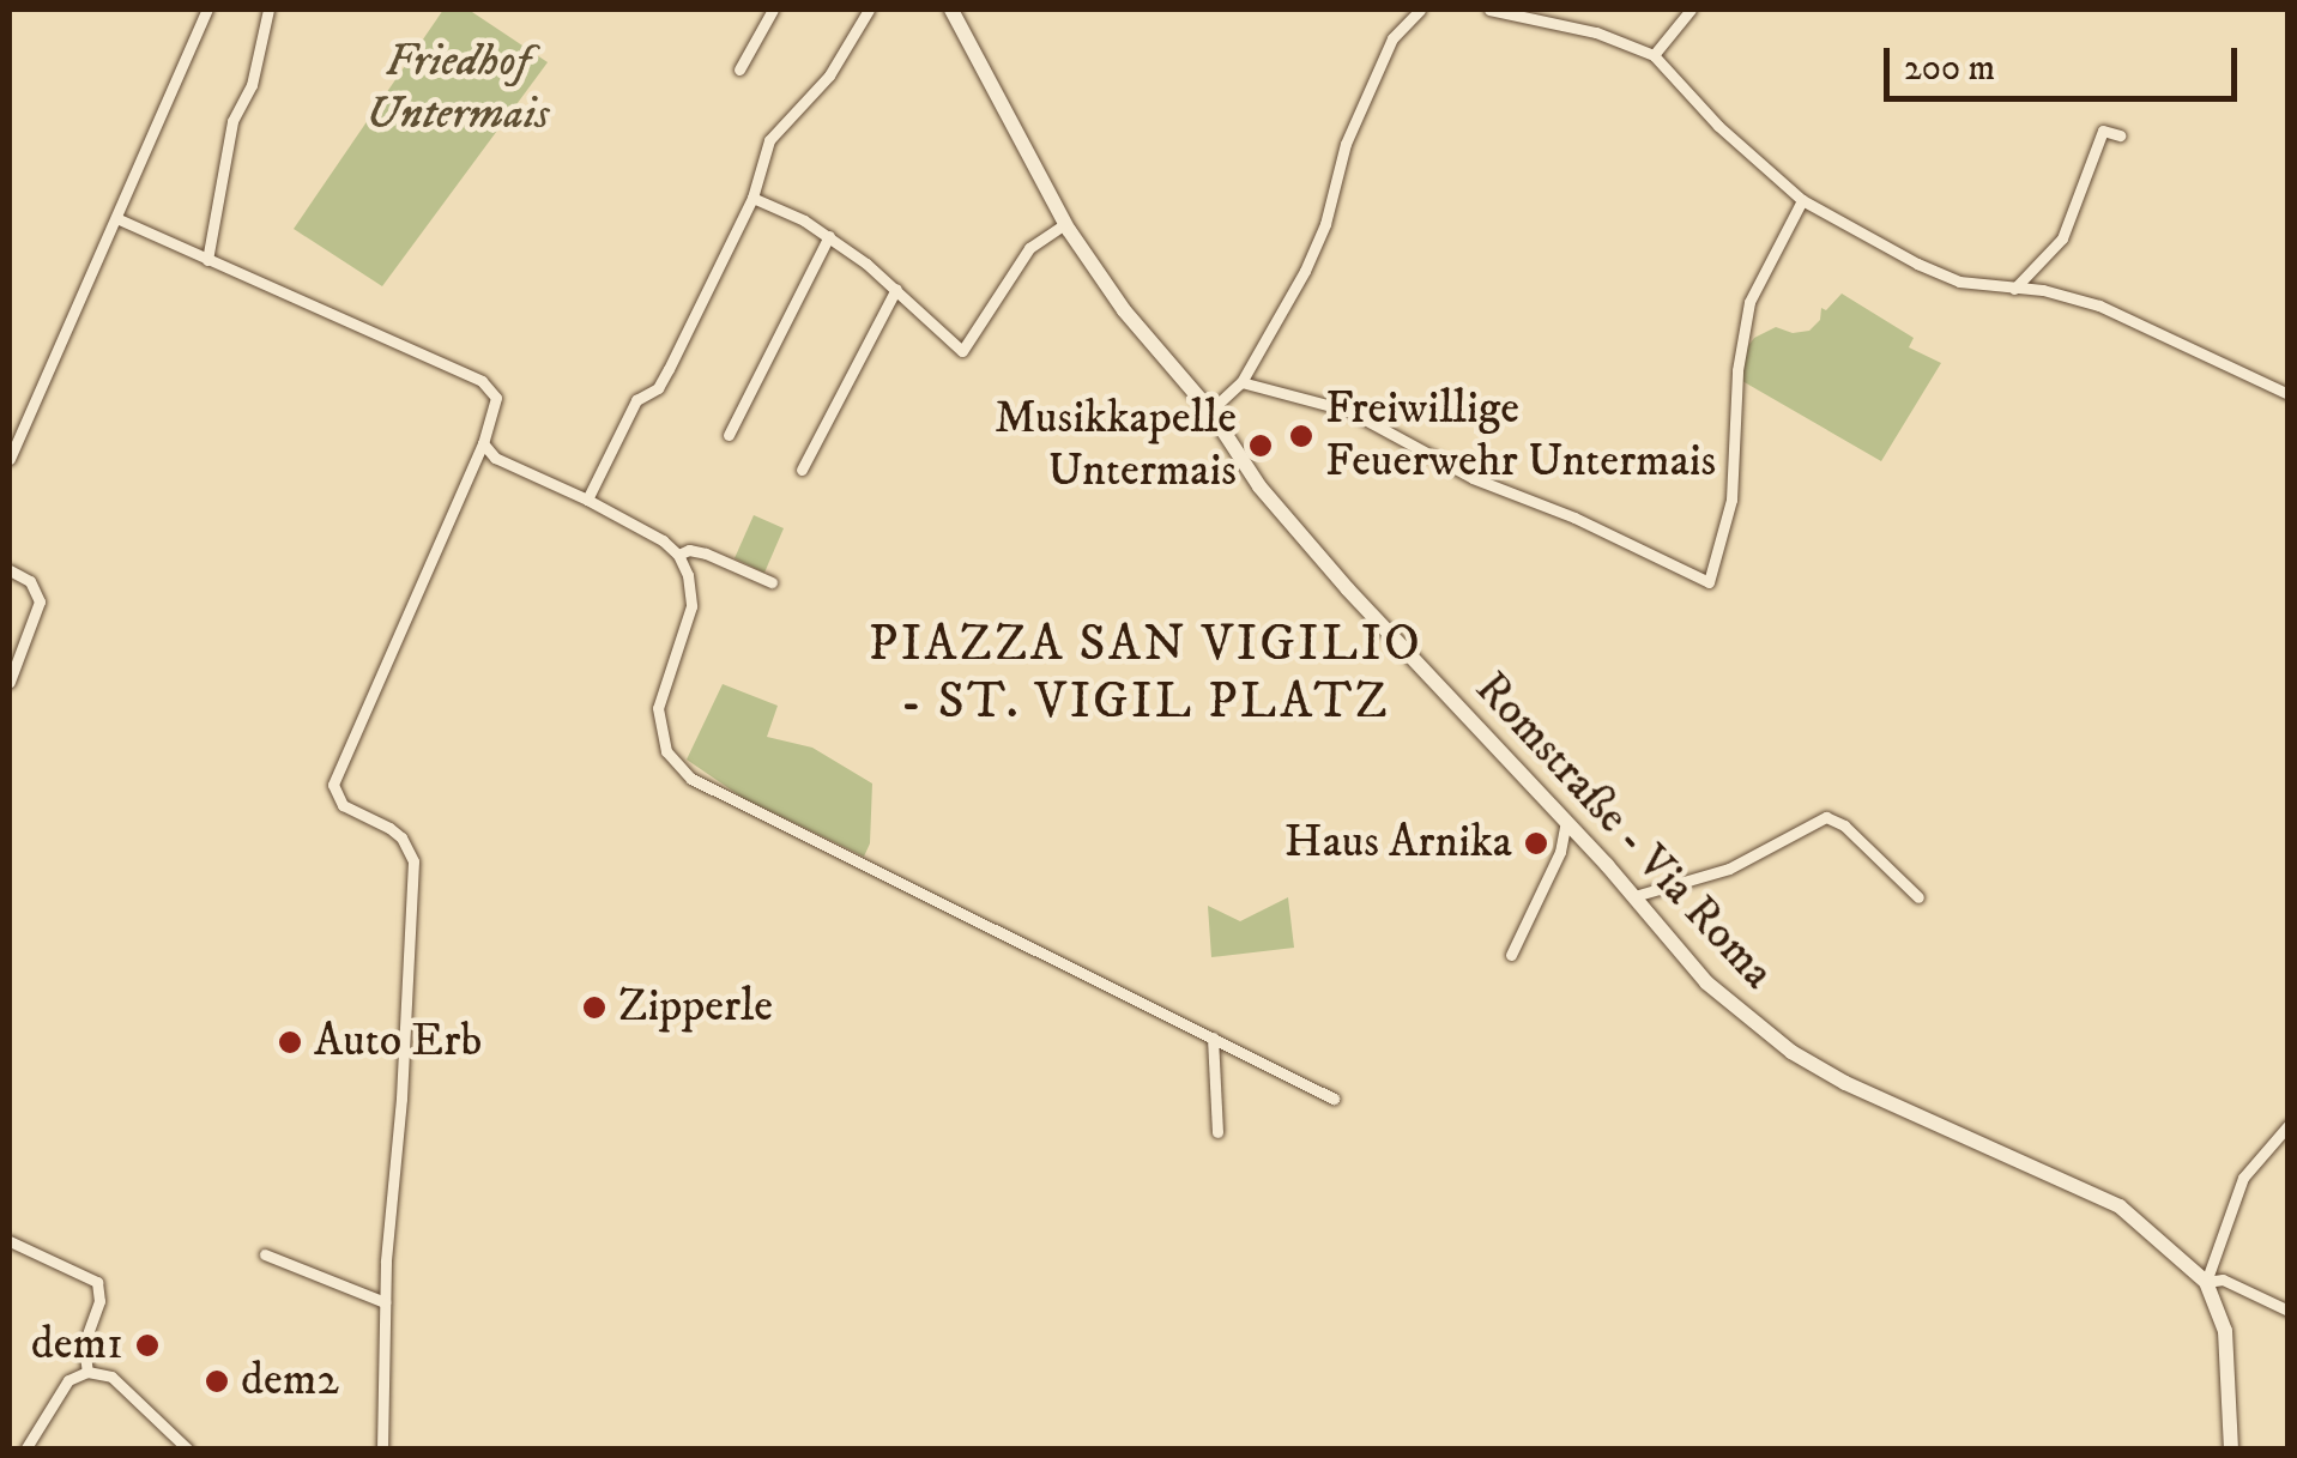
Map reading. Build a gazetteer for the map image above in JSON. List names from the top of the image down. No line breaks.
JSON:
{"streets":{"street":["Romstraße - Via Roma"]},"districts":["PIAZZA SAN VIGILIO - ST. VIGIL PLATZ"],"parks":["Friedhof Untermais"],"places":["Freiwillige Feuerwehr Untermais","Musikkapelle Untermais","Haus Arnika","Zipperle","Auto Erb","dem1","dem2"],"scale_bar":"200 m"}
